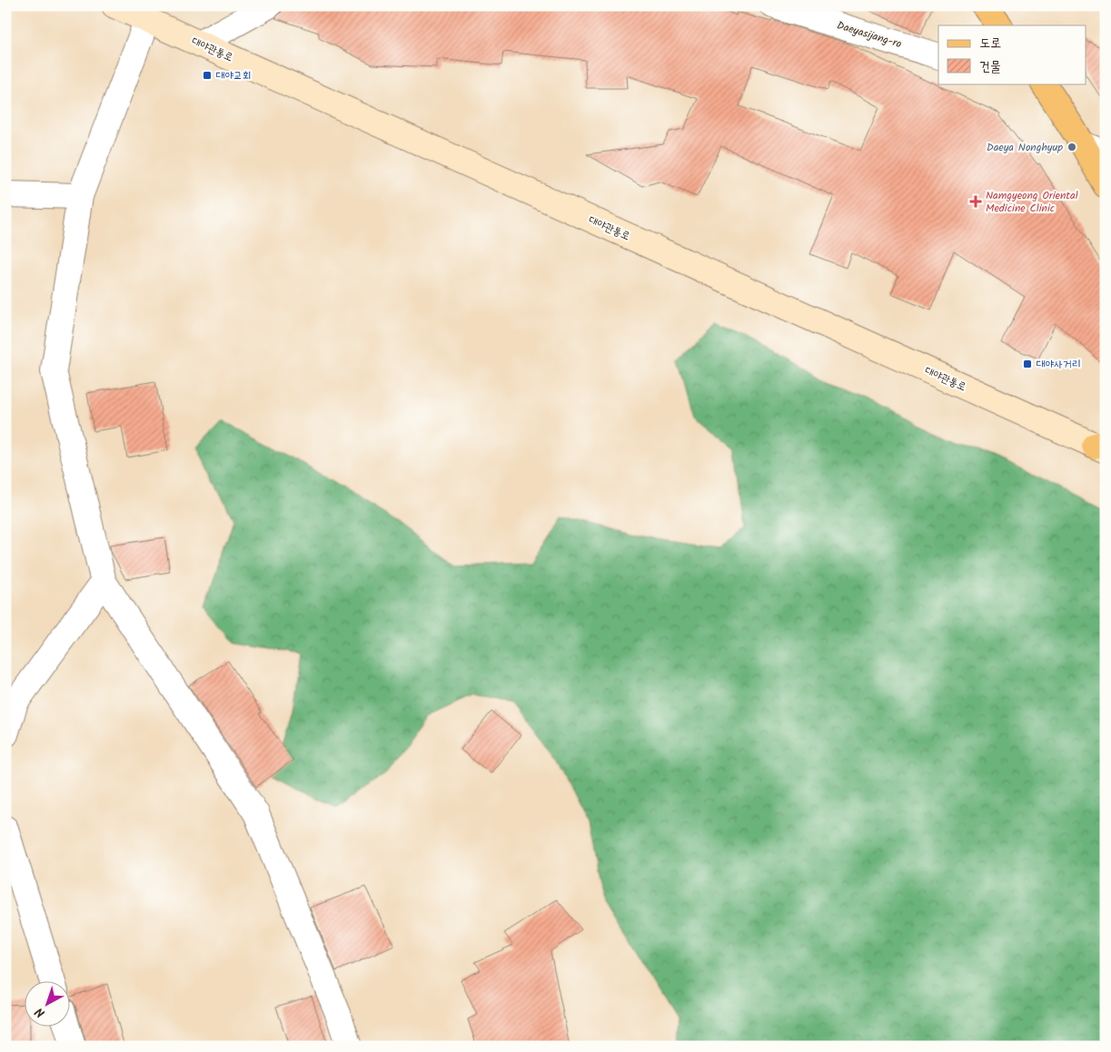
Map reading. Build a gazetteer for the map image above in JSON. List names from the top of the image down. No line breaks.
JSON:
{"streets":{"main road":["대야관통로"],"street":["Daeyasijang-ro"]},"places":{"transit":["대야교회","대야사거리"],"other":["Daeya Nonghyup"],"health":["Namgyeong Oriental Medicine Clinic"]},"legend":["도로","건물"],"north":"bottom left"}
